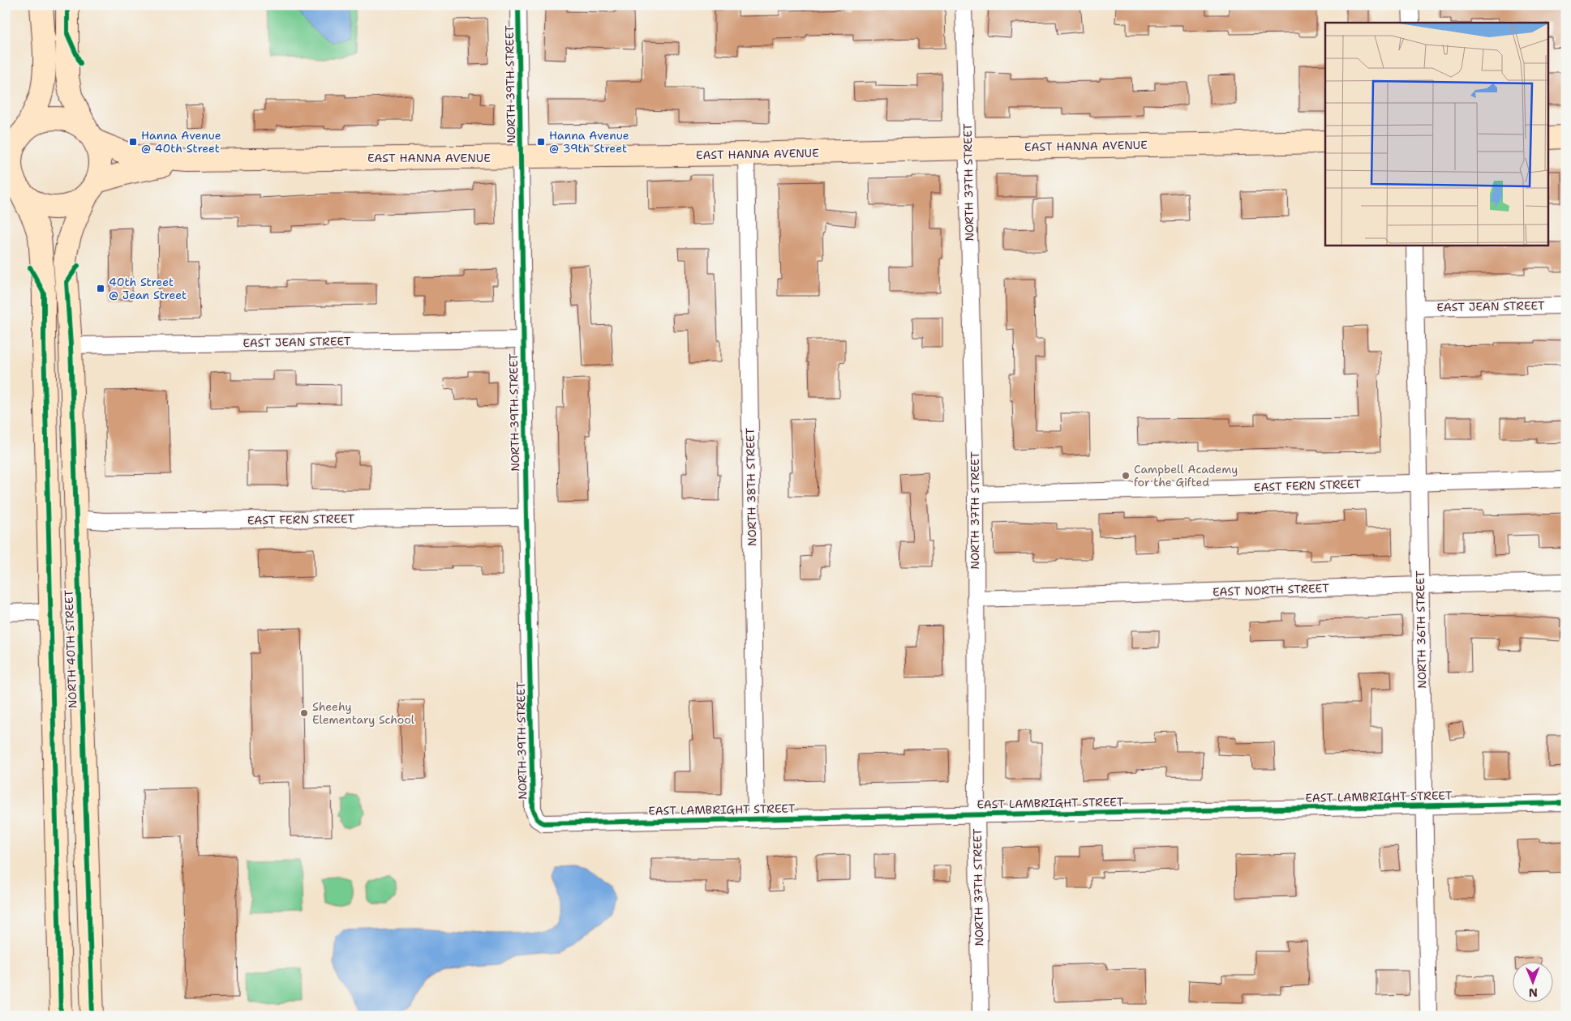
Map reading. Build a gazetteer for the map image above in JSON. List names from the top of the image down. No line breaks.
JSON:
{"streets":{"main road":["EAST HANNA AVENUE","NORTH 40TH STREET"],"street":["NORTH 39TH STREET","NORTH 37TH STREET","EAST JEAN STREET","EAST FERN STREET","NORTH 38TH STREET","EAST NORTH STREET","NORTH 36TH STREET","EAST LAMBRIGHT STREET"]},"crossings":[["NORTH 39TH STREET","EAST HANNA AVENUE"],["NORTH 39TH STREET","EAST JEAN STREET"],["NORTH 39TH STREET","EAST FERN STREET"],["NORTH 39TH STREET","EAST LAMBRIGHT STREET"],["EAST HANNA AVENUE","NORTH 37TH STREET"],["EAST HANNA AVENUE","NORTH 38TH STREET"],["EAST HANNA AVENUE","NORTH 40TH STREET"],["NORTH 37TH STREET","EAST FERN STREET"],["NORTH 37TH STREET","EAST NORTH STREET"],["NORTH 37TH STREET","EAST LAMBRIGHT STREET"],["EAST JEAN STREET","NORTH 36TH STREET"],["EAST JEAN STREET","NORTH 40TH STREET"],["EAST FERN STREET","NORTH 36TH STREET"],["EAST FERN STREET","NORTH 40TH STREET"],["NORTH 38TH STREET","EAST LAMBRIGHT STREET"],["EAST NORTH STREET","NORTH 36TH STREET"],["NORTH 36TH STREET","EAST LAMBRIGHT STREET"]],"places":{"transit":["Hanna Avenue @ 40th Street","Hanna Avenue @ 39th Street","40th Street @ Jean Street"],"other":["Campbell Academy for the Gifted","Sheehy Elementary School"]},"north":"bottom"}
